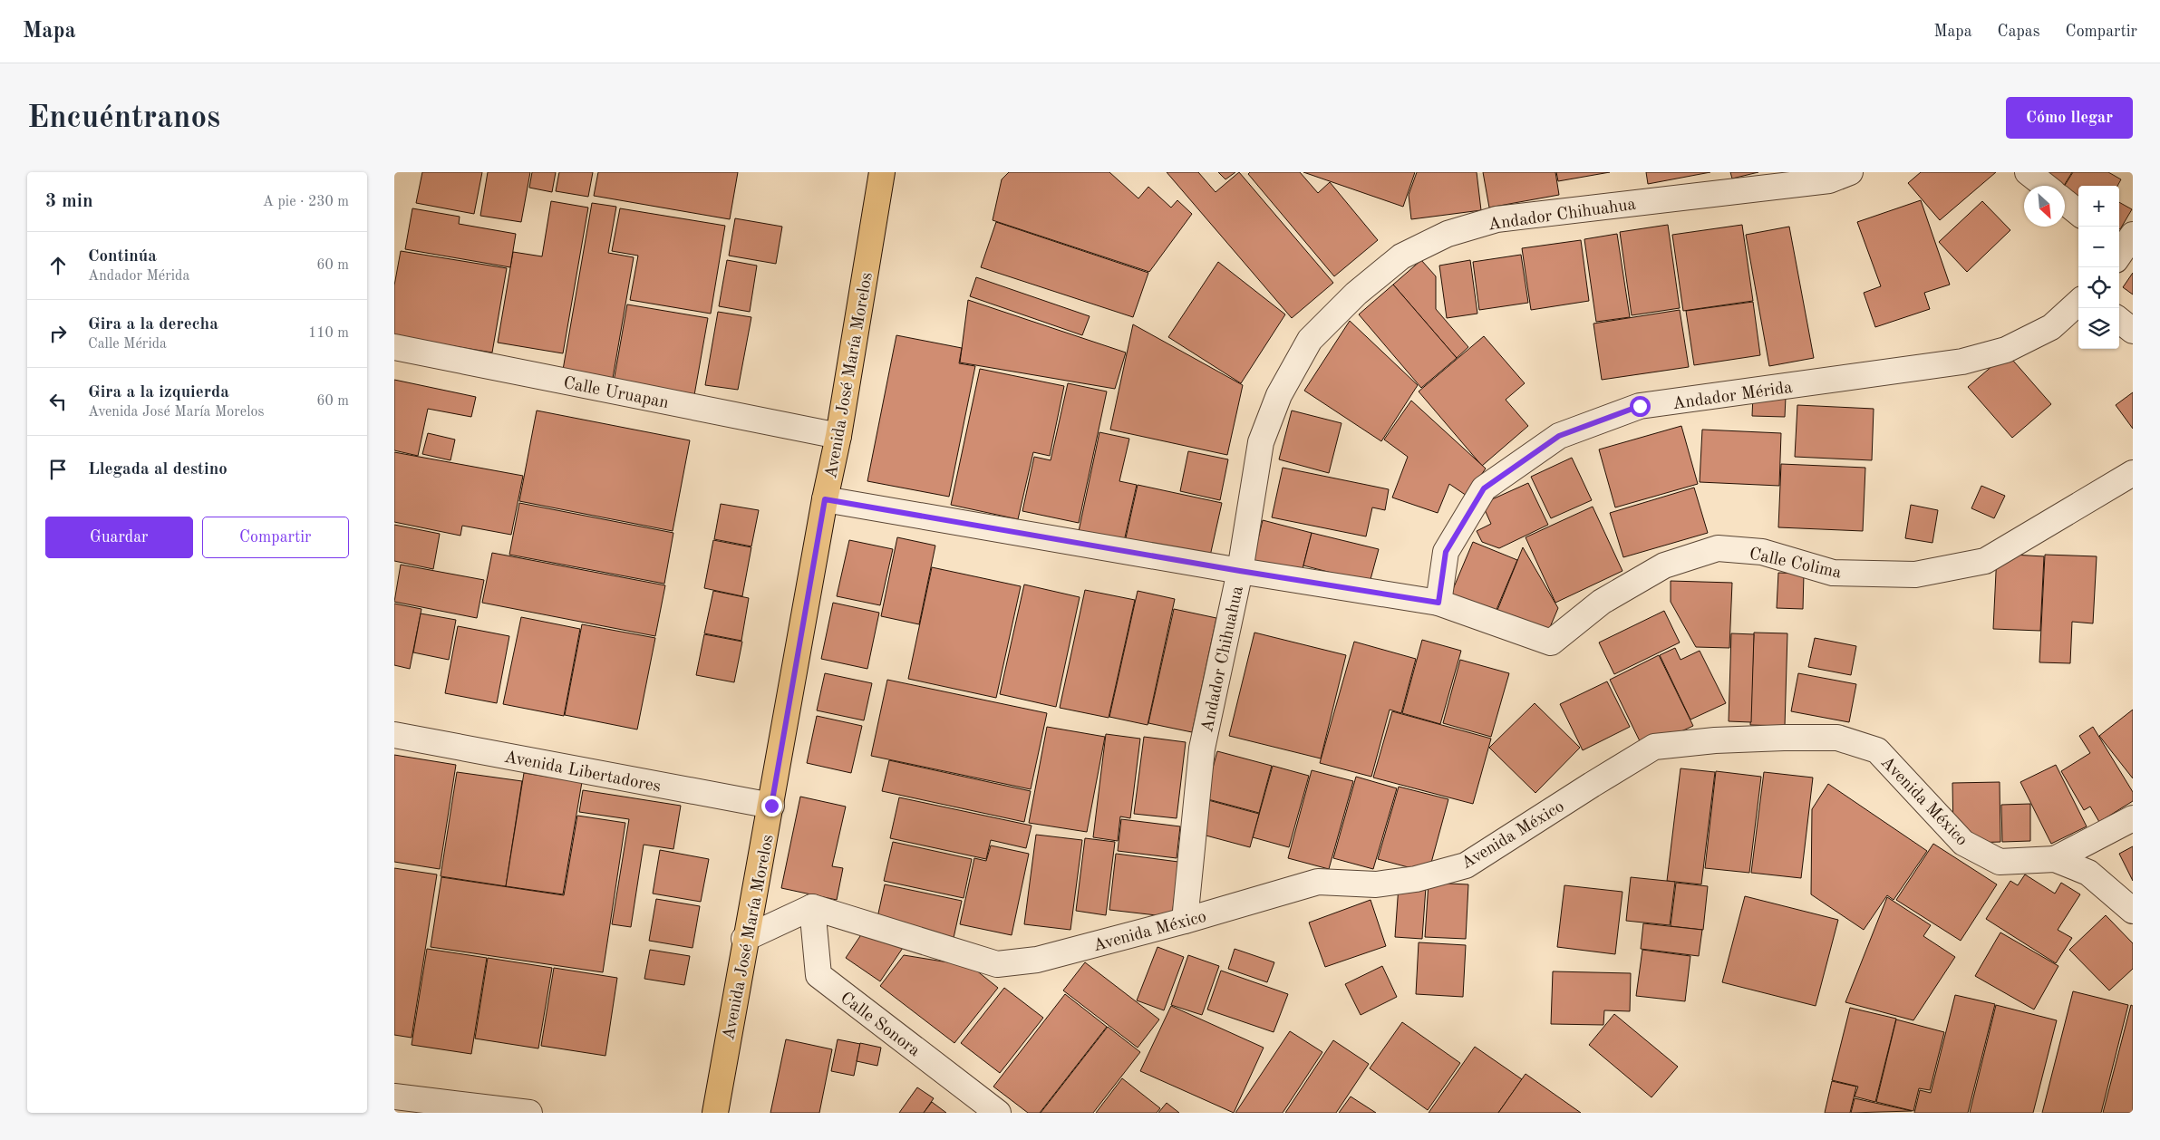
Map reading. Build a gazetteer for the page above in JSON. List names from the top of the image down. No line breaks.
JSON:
{"streets":{"main road":["Avenida José María Morelos"],"street":["Andador Chihuahua","Calle Uruapan","Andador Mérida","Calle Colima","Avenida Libertadores","Avenida México","Calle Sonora"]},"crossings":[["Andador Chihuahua","Avenida México"],["Avenida José María Morelos","Calle Uruapan"],["Avenida José María Morelos","Avenida Libertadores"],["Andador Mérida","Calle Colima"],["Avenida México","Calle Sonora"]],"north":"bottom right","page":{"header":"Mapa","nav":["Mapa","Capas","Compartir"],"buttons":["Cómo llegar",["Guardar","Compartir"]],"title":"Encuéntranos","heading":["3 min","A pie · 230 m"],"map_buttons":["+","−"],"list":[["Continúa","Andador Mérida","60 m"],["Gira a la derecha","Calle Mérida","110 m"],["Gira a la izquierda","Avenida José María Morelos","60 m"],"Llegada al destino"]}}
